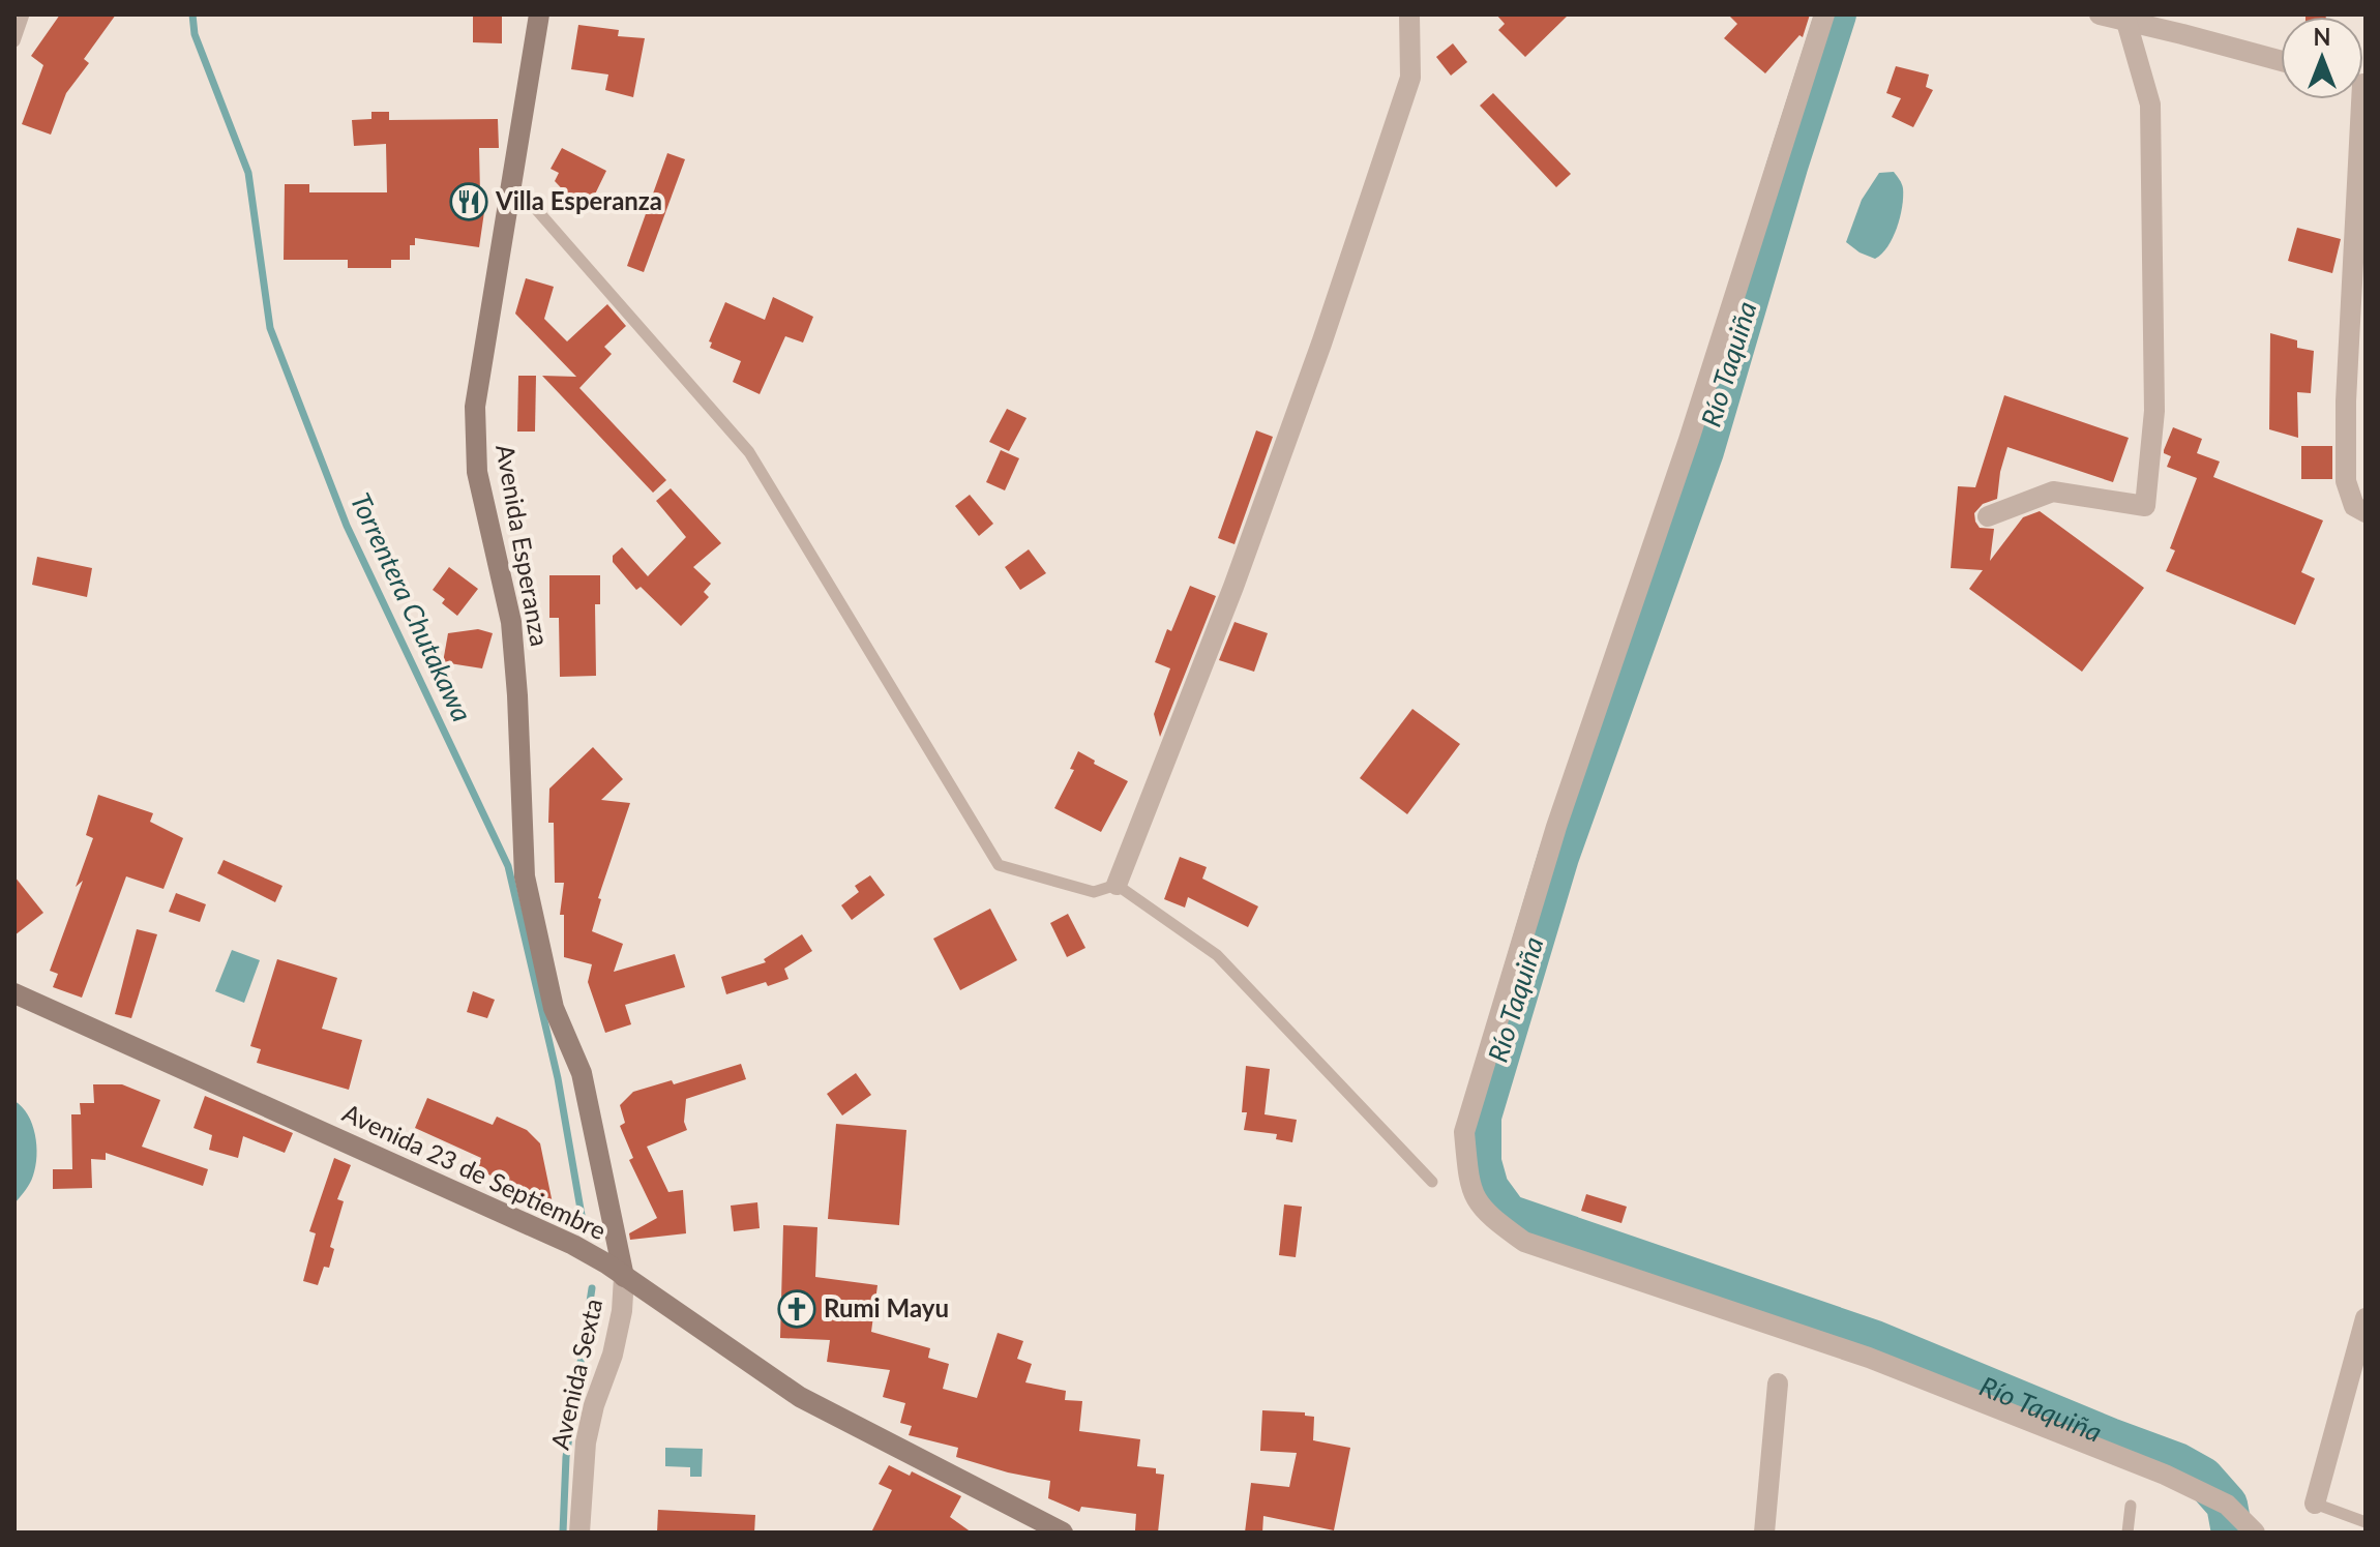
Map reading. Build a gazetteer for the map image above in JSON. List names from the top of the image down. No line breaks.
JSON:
{"streets":{"main road":["Avenida Esperanza","Avenida 23 de Septiembre"],"street":["Avenida Sexta"]},"crossings":[["Avenida Esperanza","Avenida 23 de Septiembre"],["Avenida Esperanza","Avenida Sexta"],["Avenida 23 de Septiembre","Avenida Sexta"]],"water":["Río Taquiña","Torrentera Chutakawa"],"places":{"restaurant":["Villa Esperanza"],"church":["Rumi Mayu"]},"north":"top"}
